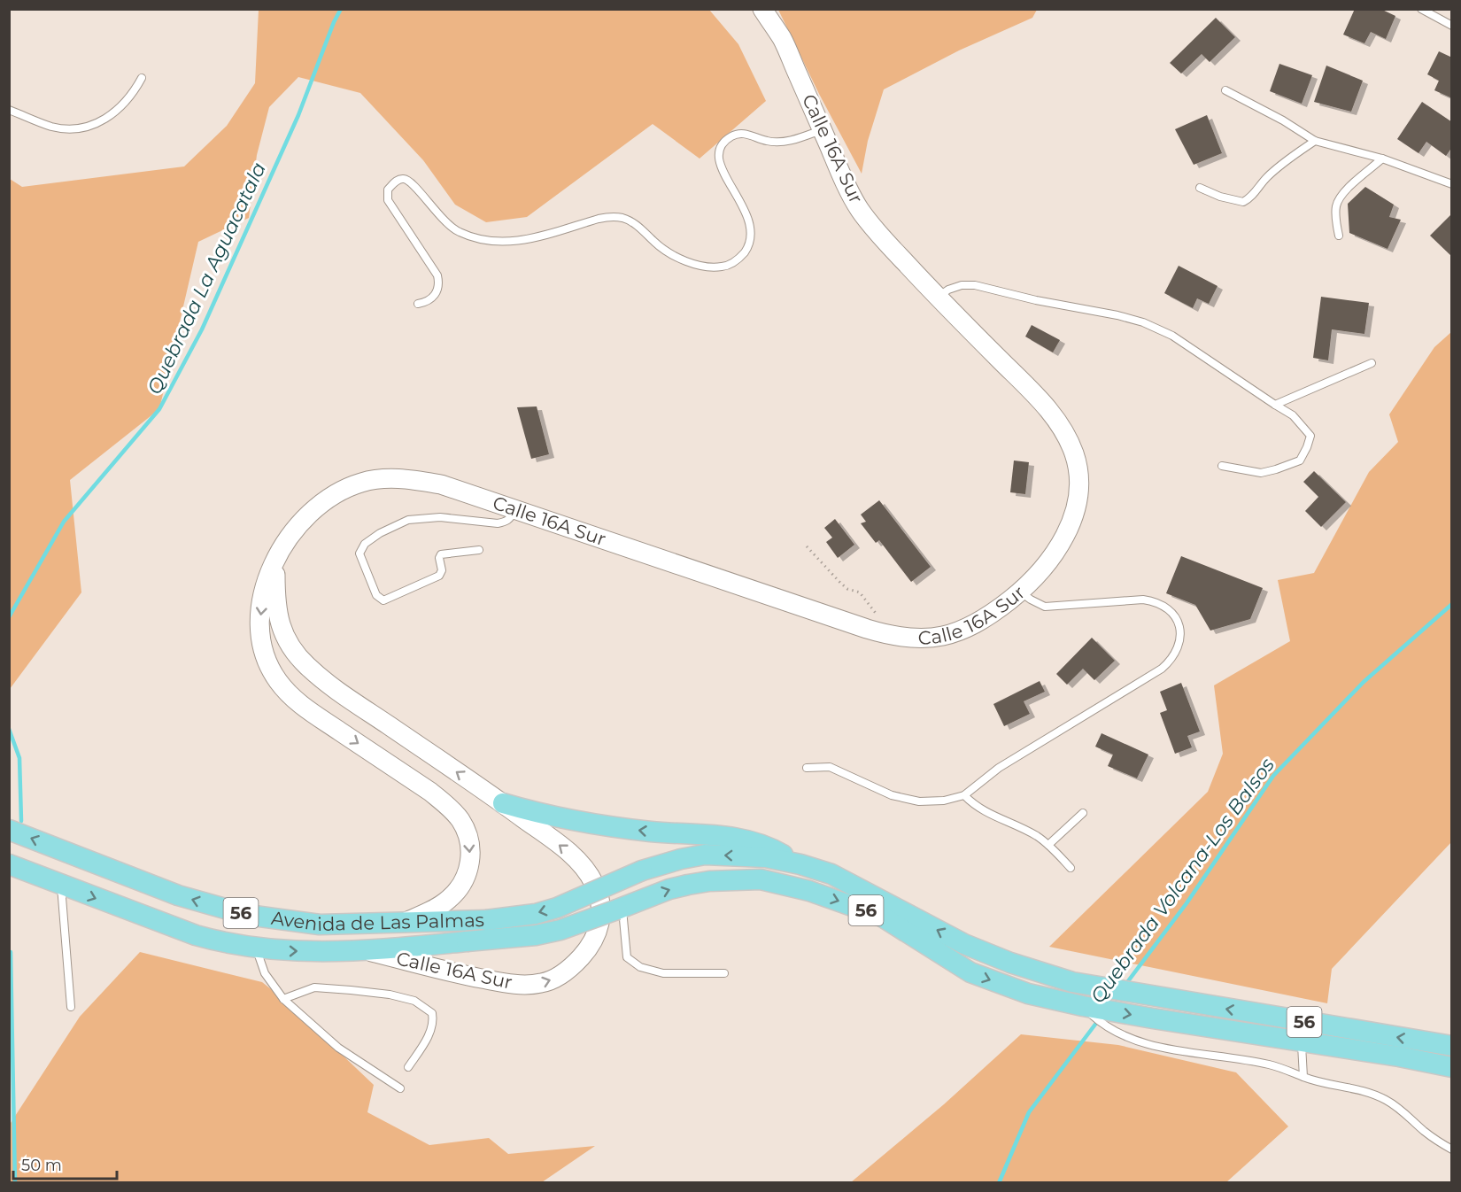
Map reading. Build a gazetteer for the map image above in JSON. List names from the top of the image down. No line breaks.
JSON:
{"streets":{"main road":["Calle 16A Sur","56","Avenida de Las Palmas"]},"crossings":[["Calle 16A Sur","Avenida de Las Palmas"]],"water":["Quebrada La Aguacatala","Quebrada Volcana-Los Balsos"],"scale_bar":"50 m"}
